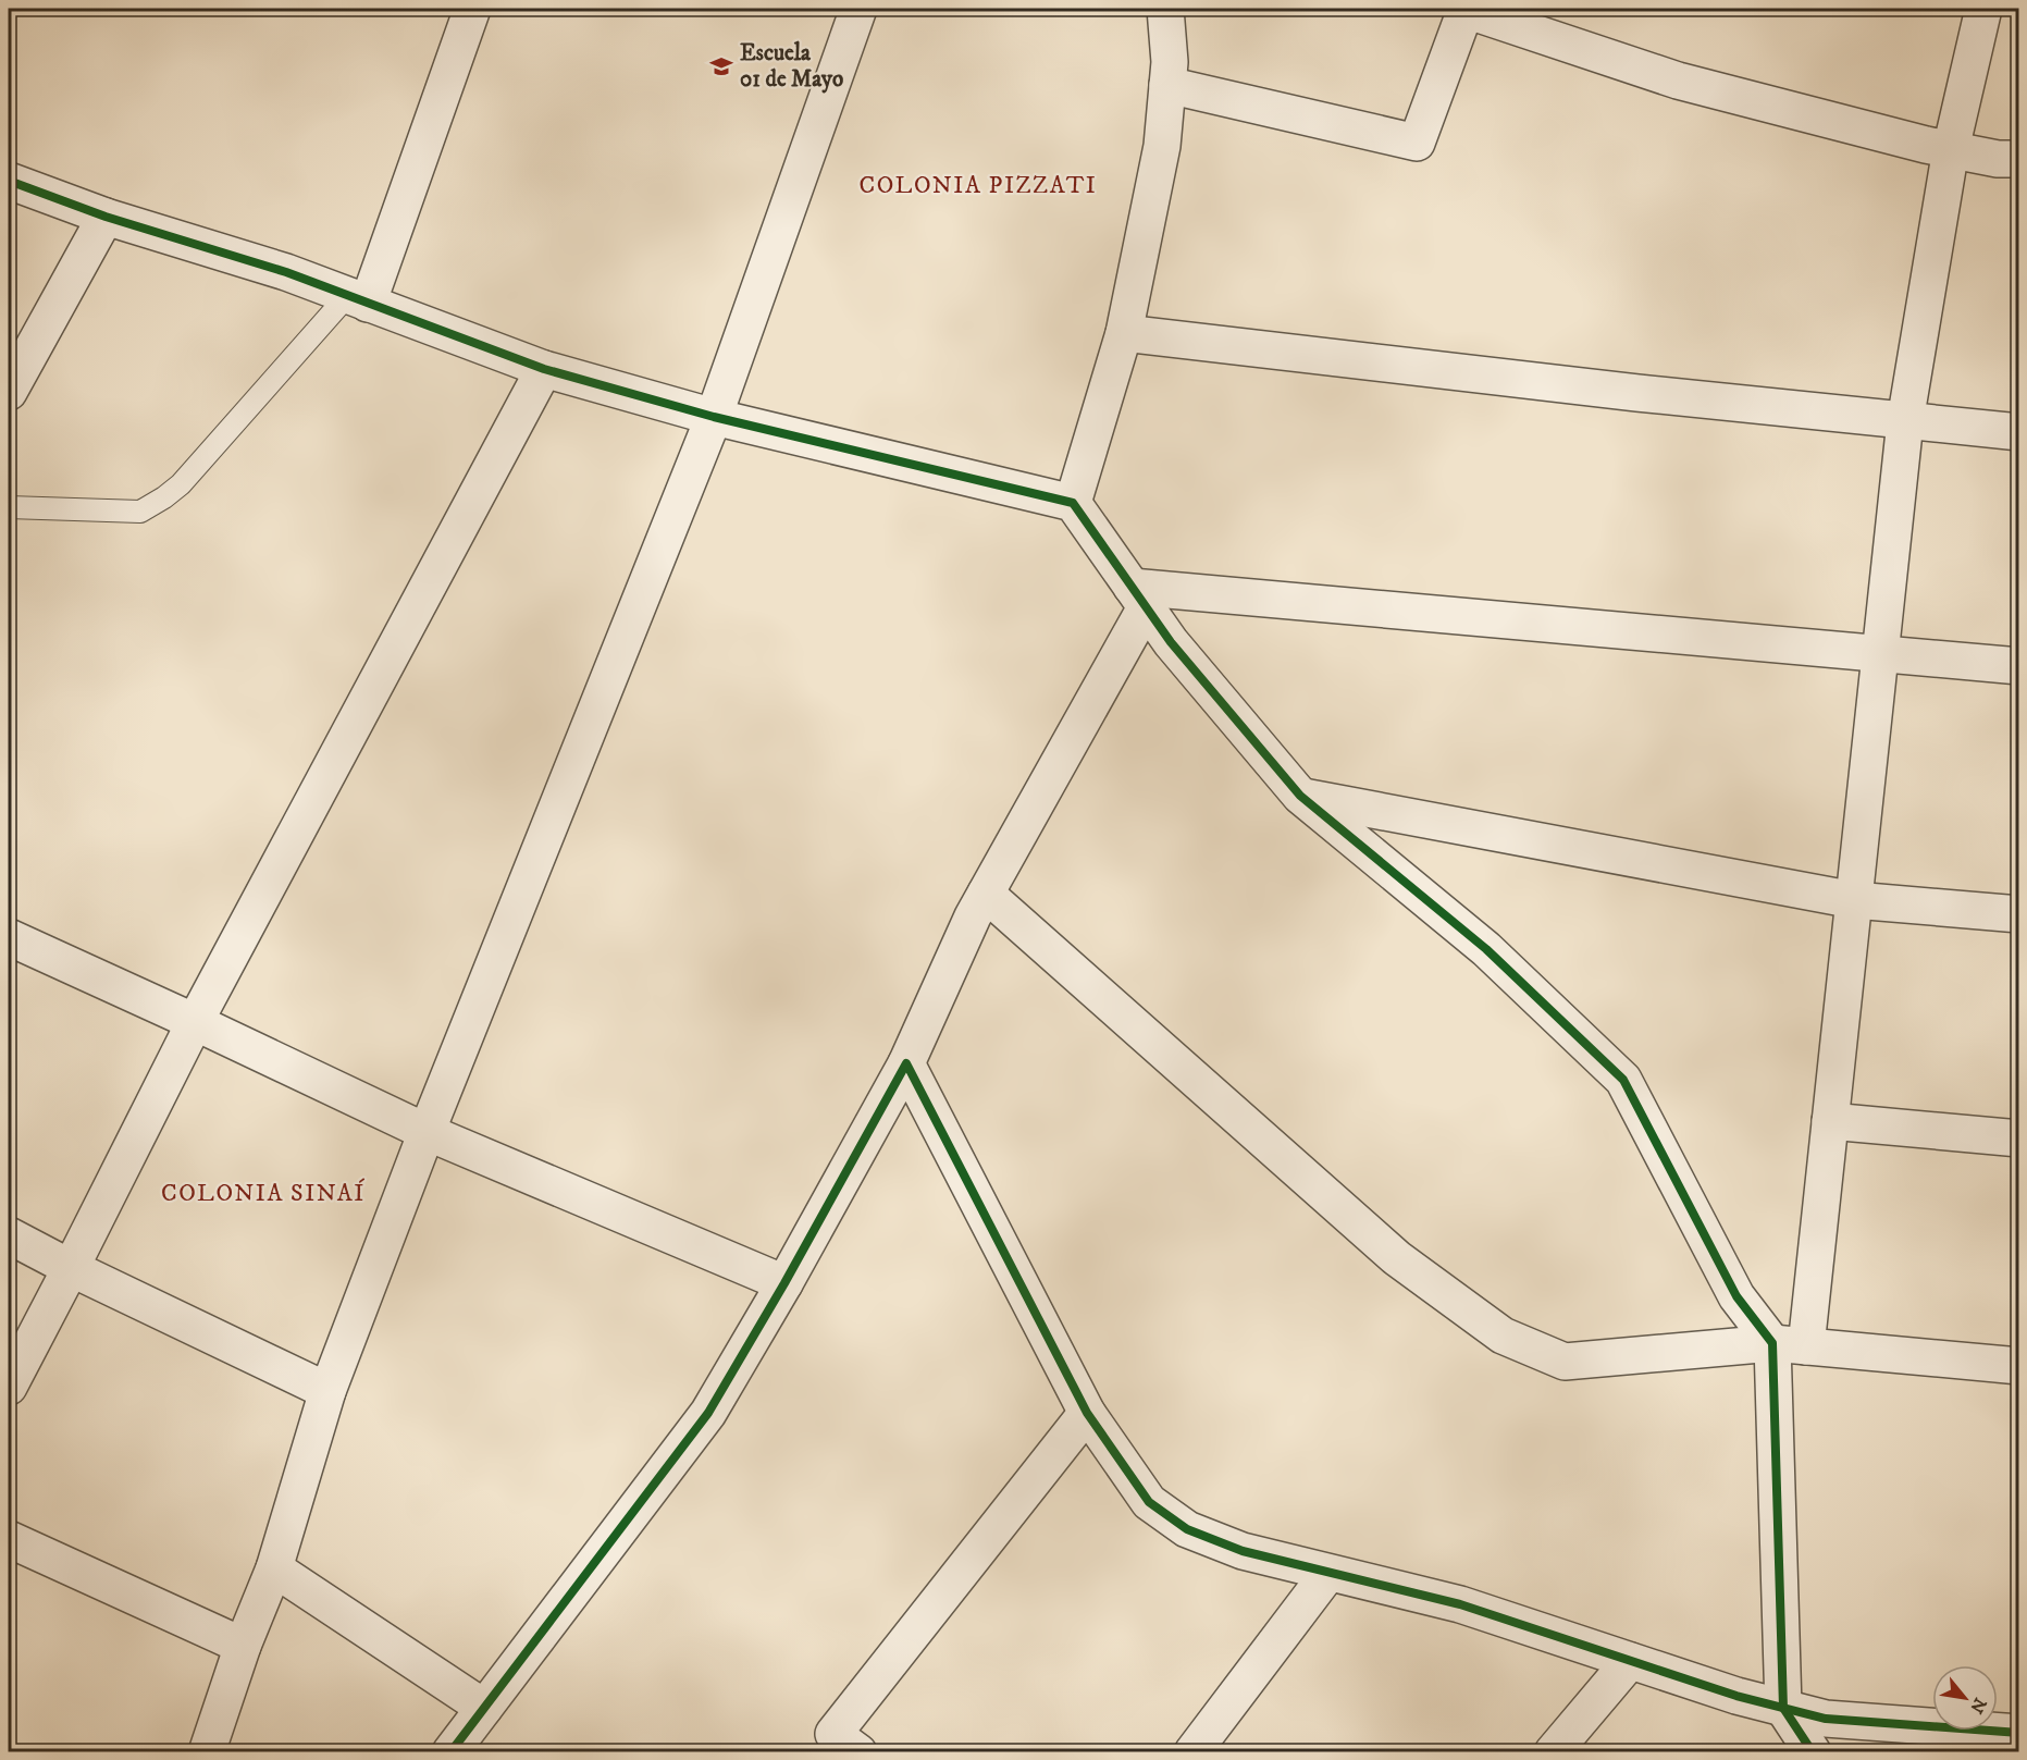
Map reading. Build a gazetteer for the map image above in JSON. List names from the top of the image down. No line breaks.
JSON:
{"districts":["COLONIA PIZZATI","COLONIA SINAÍ"],"places":{"school or university":["Escuela 01 de Mayo"]},"north":"bottom right"}
